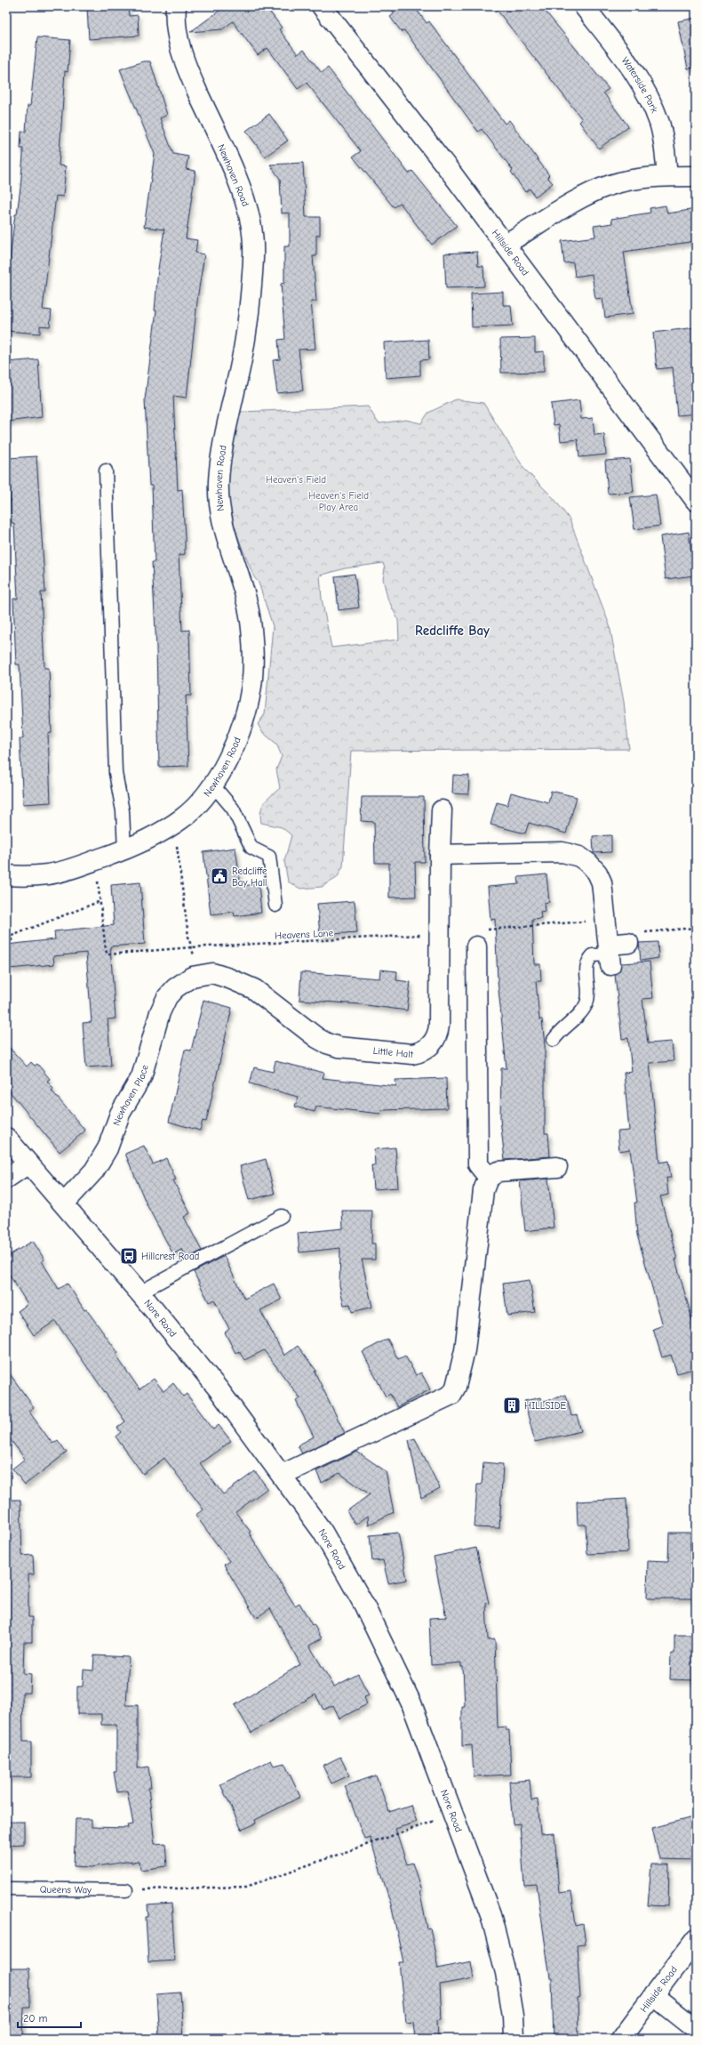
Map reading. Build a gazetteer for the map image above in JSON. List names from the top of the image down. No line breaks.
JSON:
{"streets":{"street":["Waterside Park","Newhaven Road","Hillside Road","Little Halt","Newhaven Place","Nore Road"],"lane":["Queens Way"],"path":["Heavens Lane"]},"crossings":[["Little Halt","Newhaven Place"],["Newhaven Place","Nore Road"]],"districts":["Redcliffe Bay"],"parks":["Heaven's Field","Heaven's Field Play Area"],"places":{"public building":["Redcliffe Bay Hall"],"bus stop":["Hillcrest Road"],"building":["HILLSIDE"]},"scale_bar":"20 m"}
